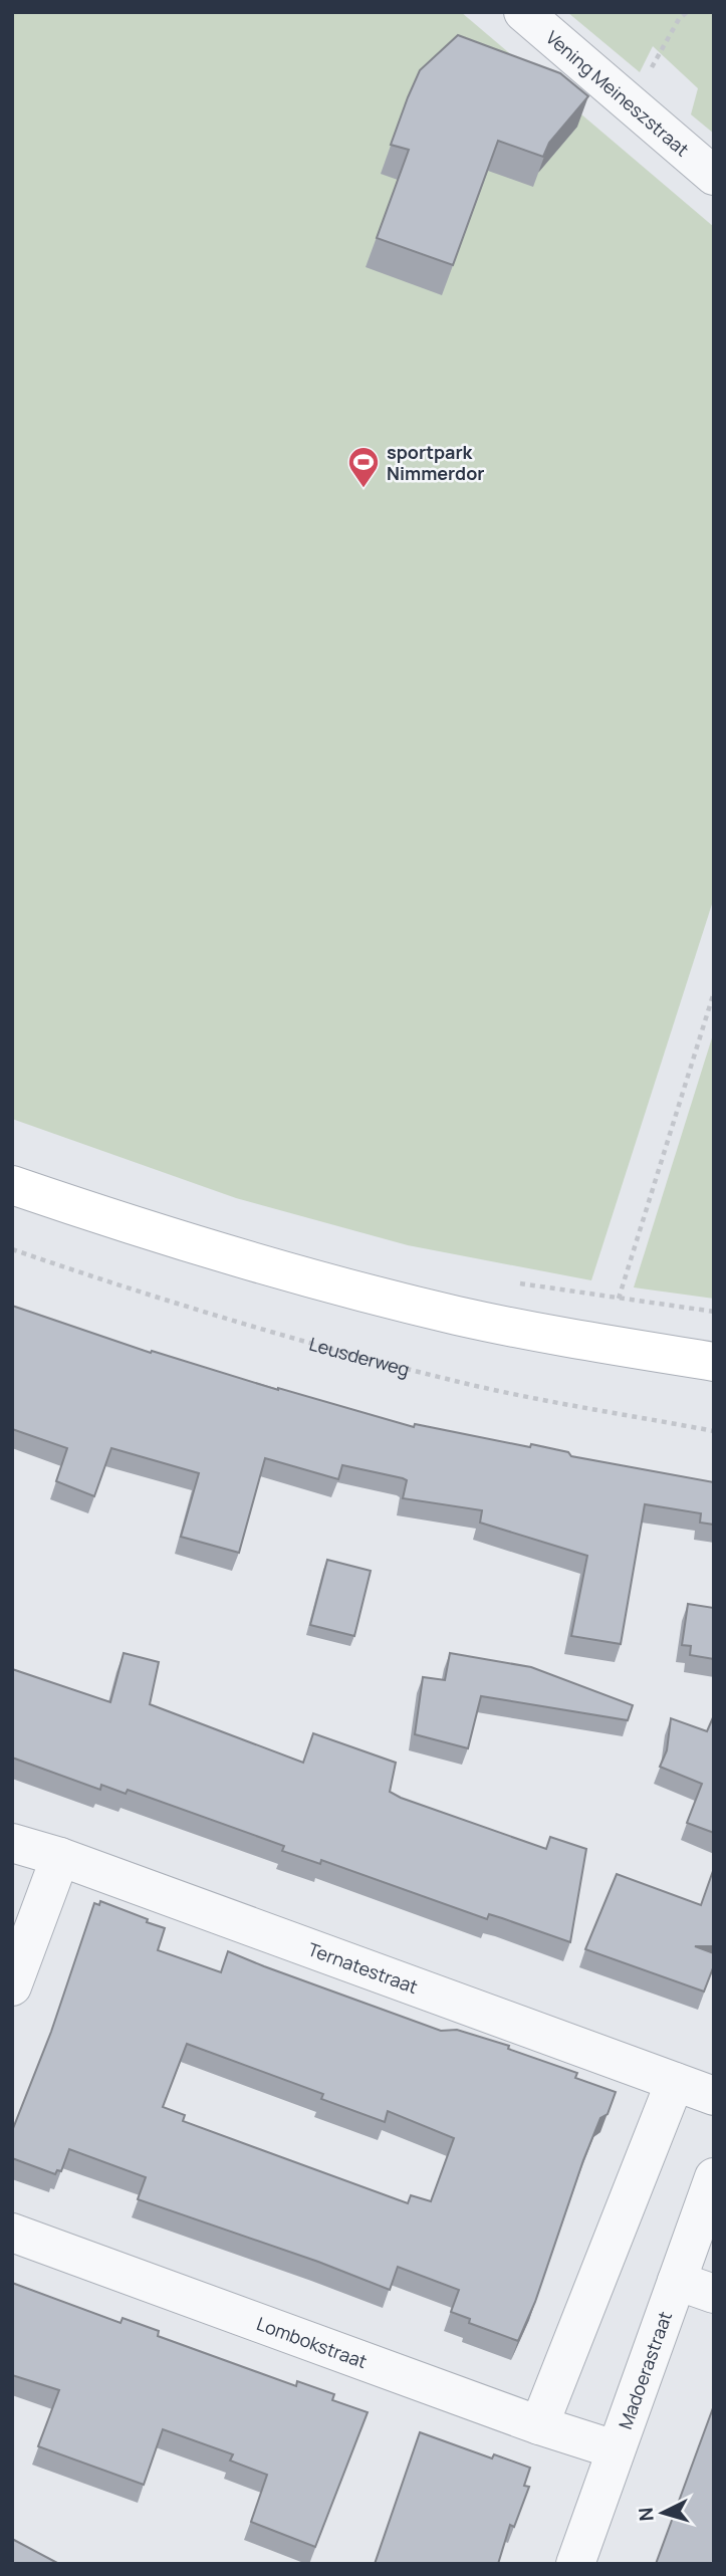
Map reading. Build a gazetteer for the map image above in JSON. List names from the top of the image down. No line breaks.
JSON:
{"streets":{"street":["Vening Meineszstraat","Ternatestraat","Lombokstraat","Madoerastraat"],"path":["Leusderweg"]},"crossings":[["Lombokstraat","Madoerastraat"]],"places":{"sports":["sportpark Nimmerdor"]},"north":"left"}
